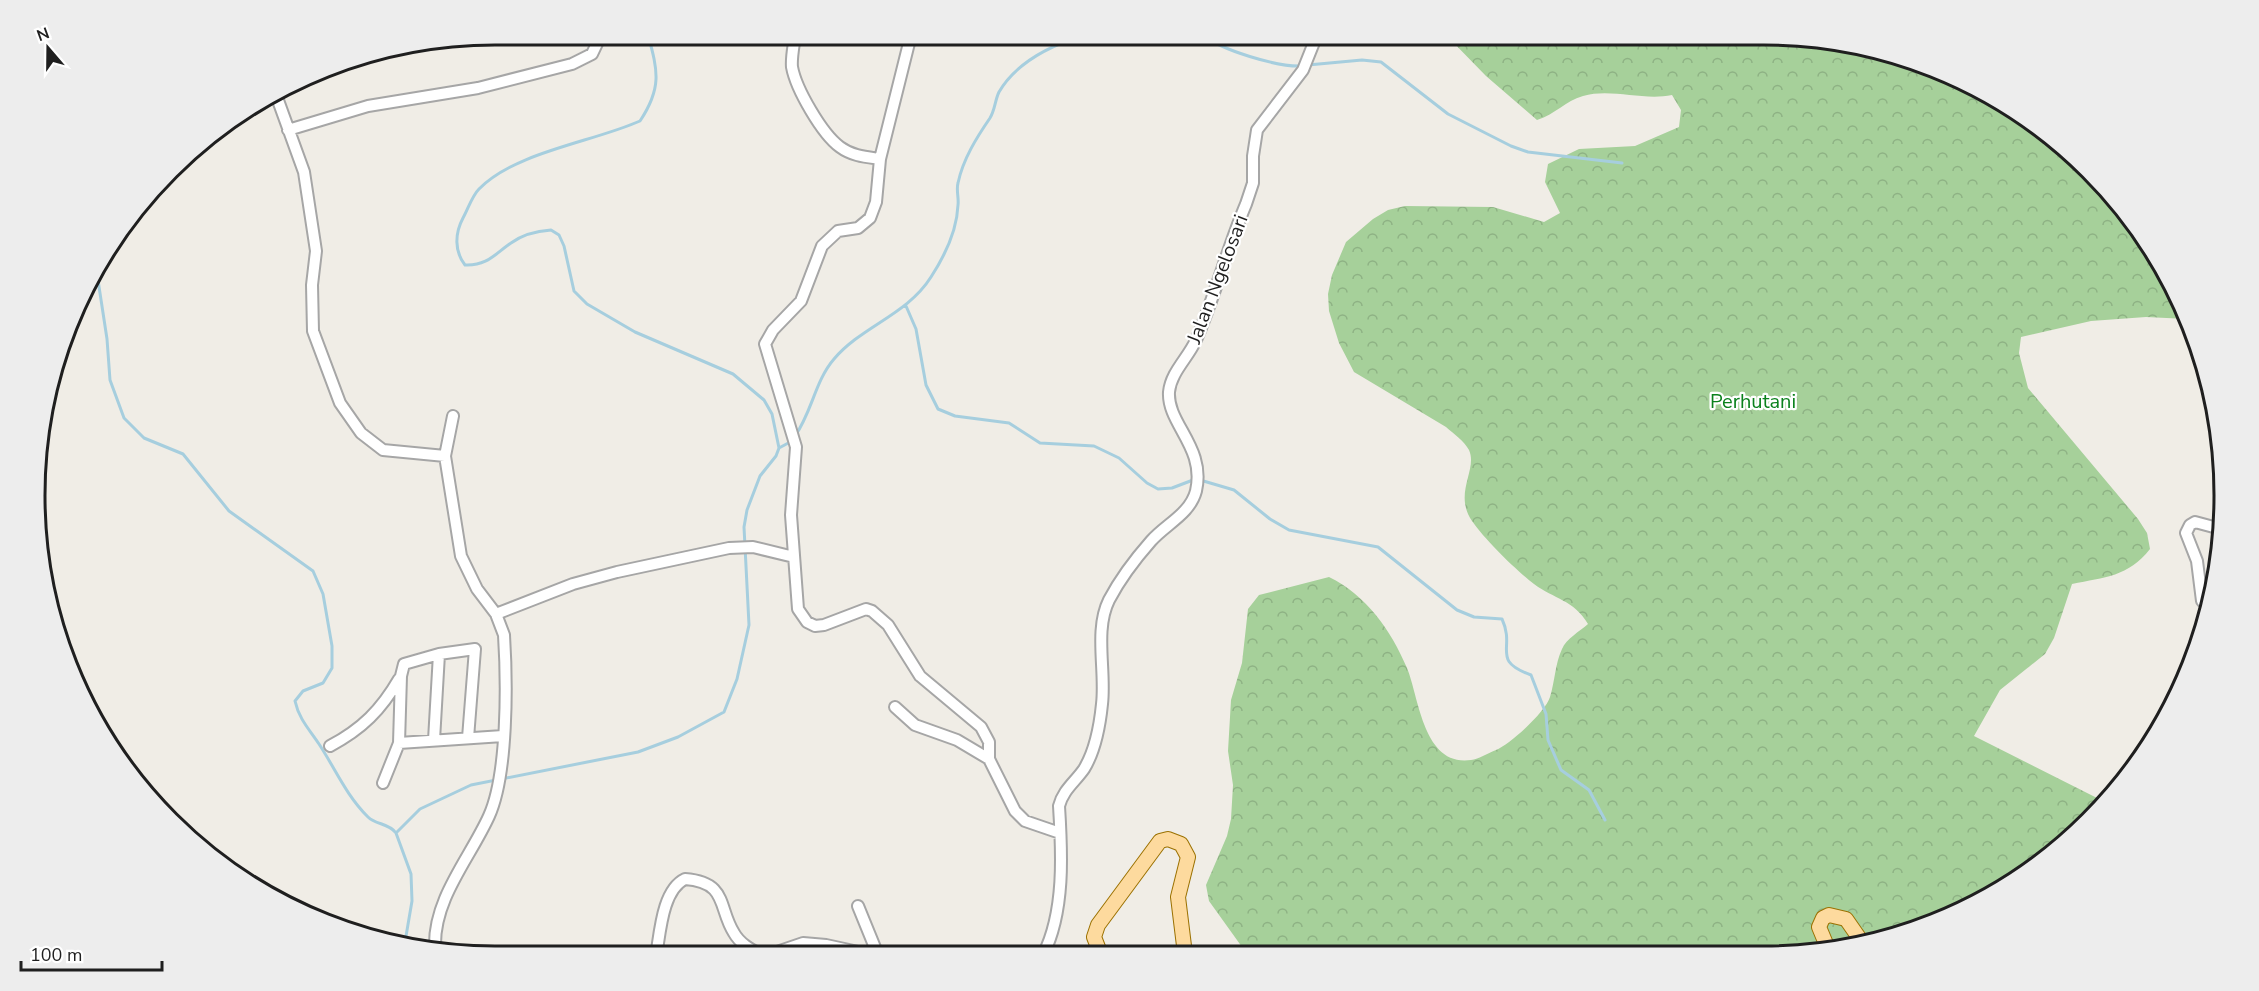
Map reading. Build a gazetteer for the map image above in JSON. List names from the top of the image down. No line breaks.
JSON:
{"streets":{"street":["Jalan Ngelosari"]},"parks":["Perhutani"],"scale_bar":"100 m","north":"top"}
